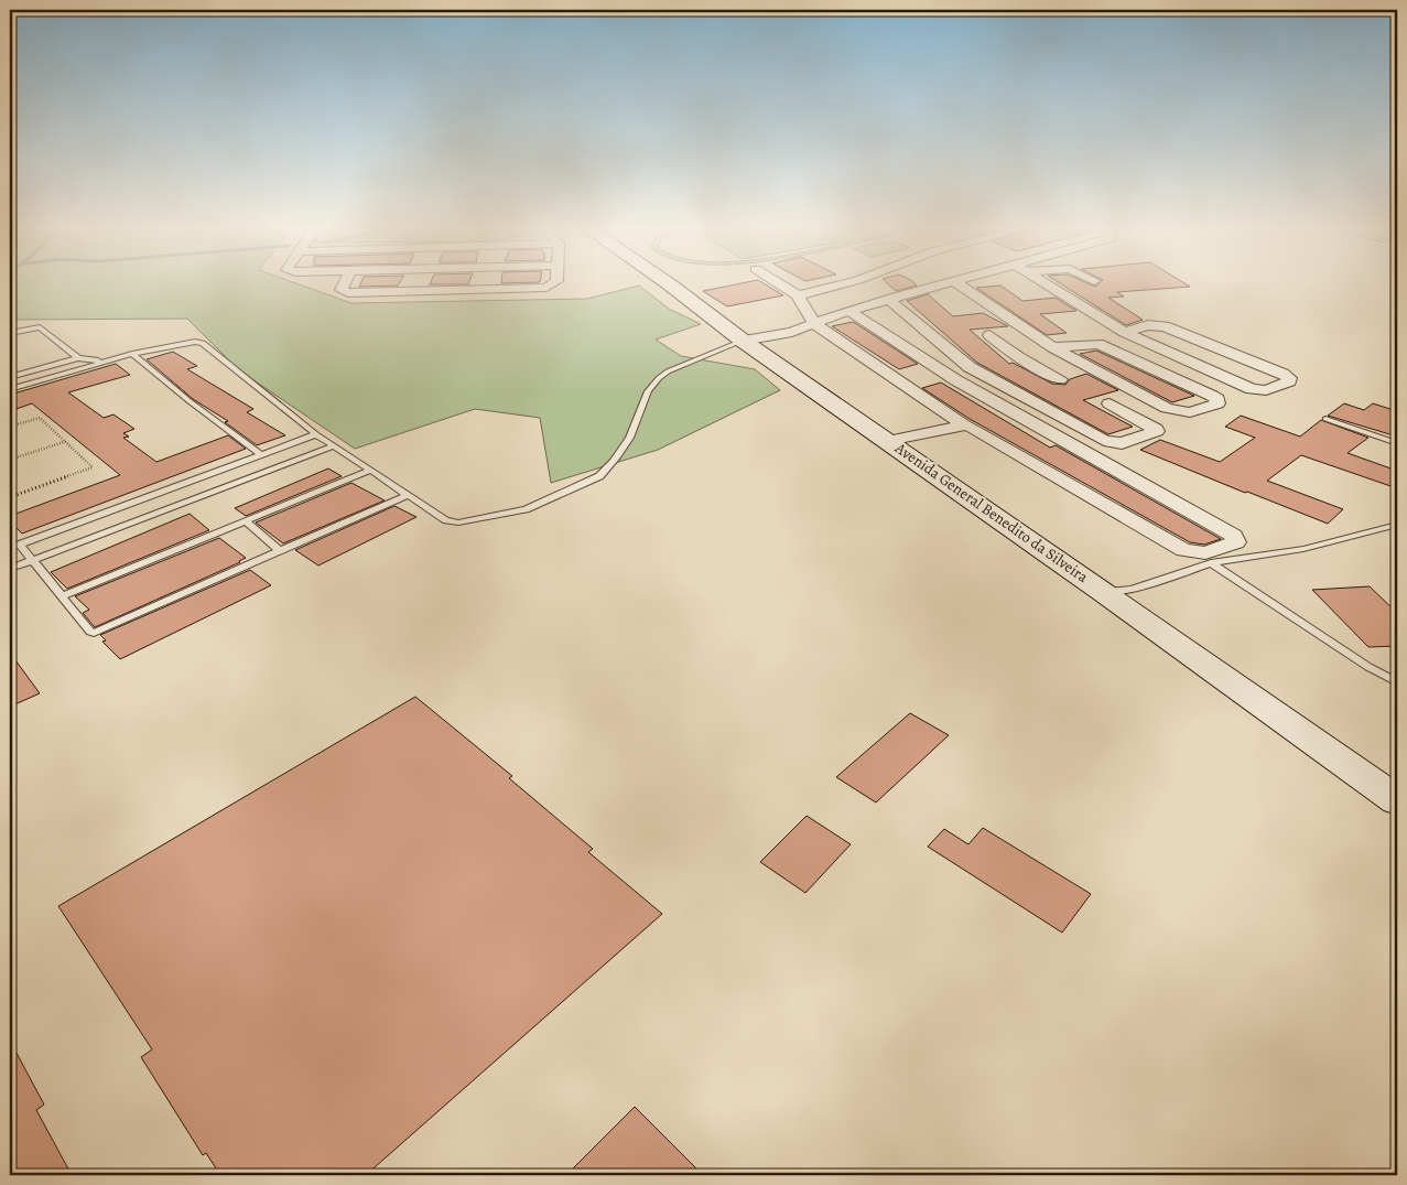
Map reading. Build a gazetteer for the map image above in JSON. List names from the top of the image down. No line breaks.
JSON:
{"streets":{"main road":["Avenida General Benedito da Silveira"]}}
